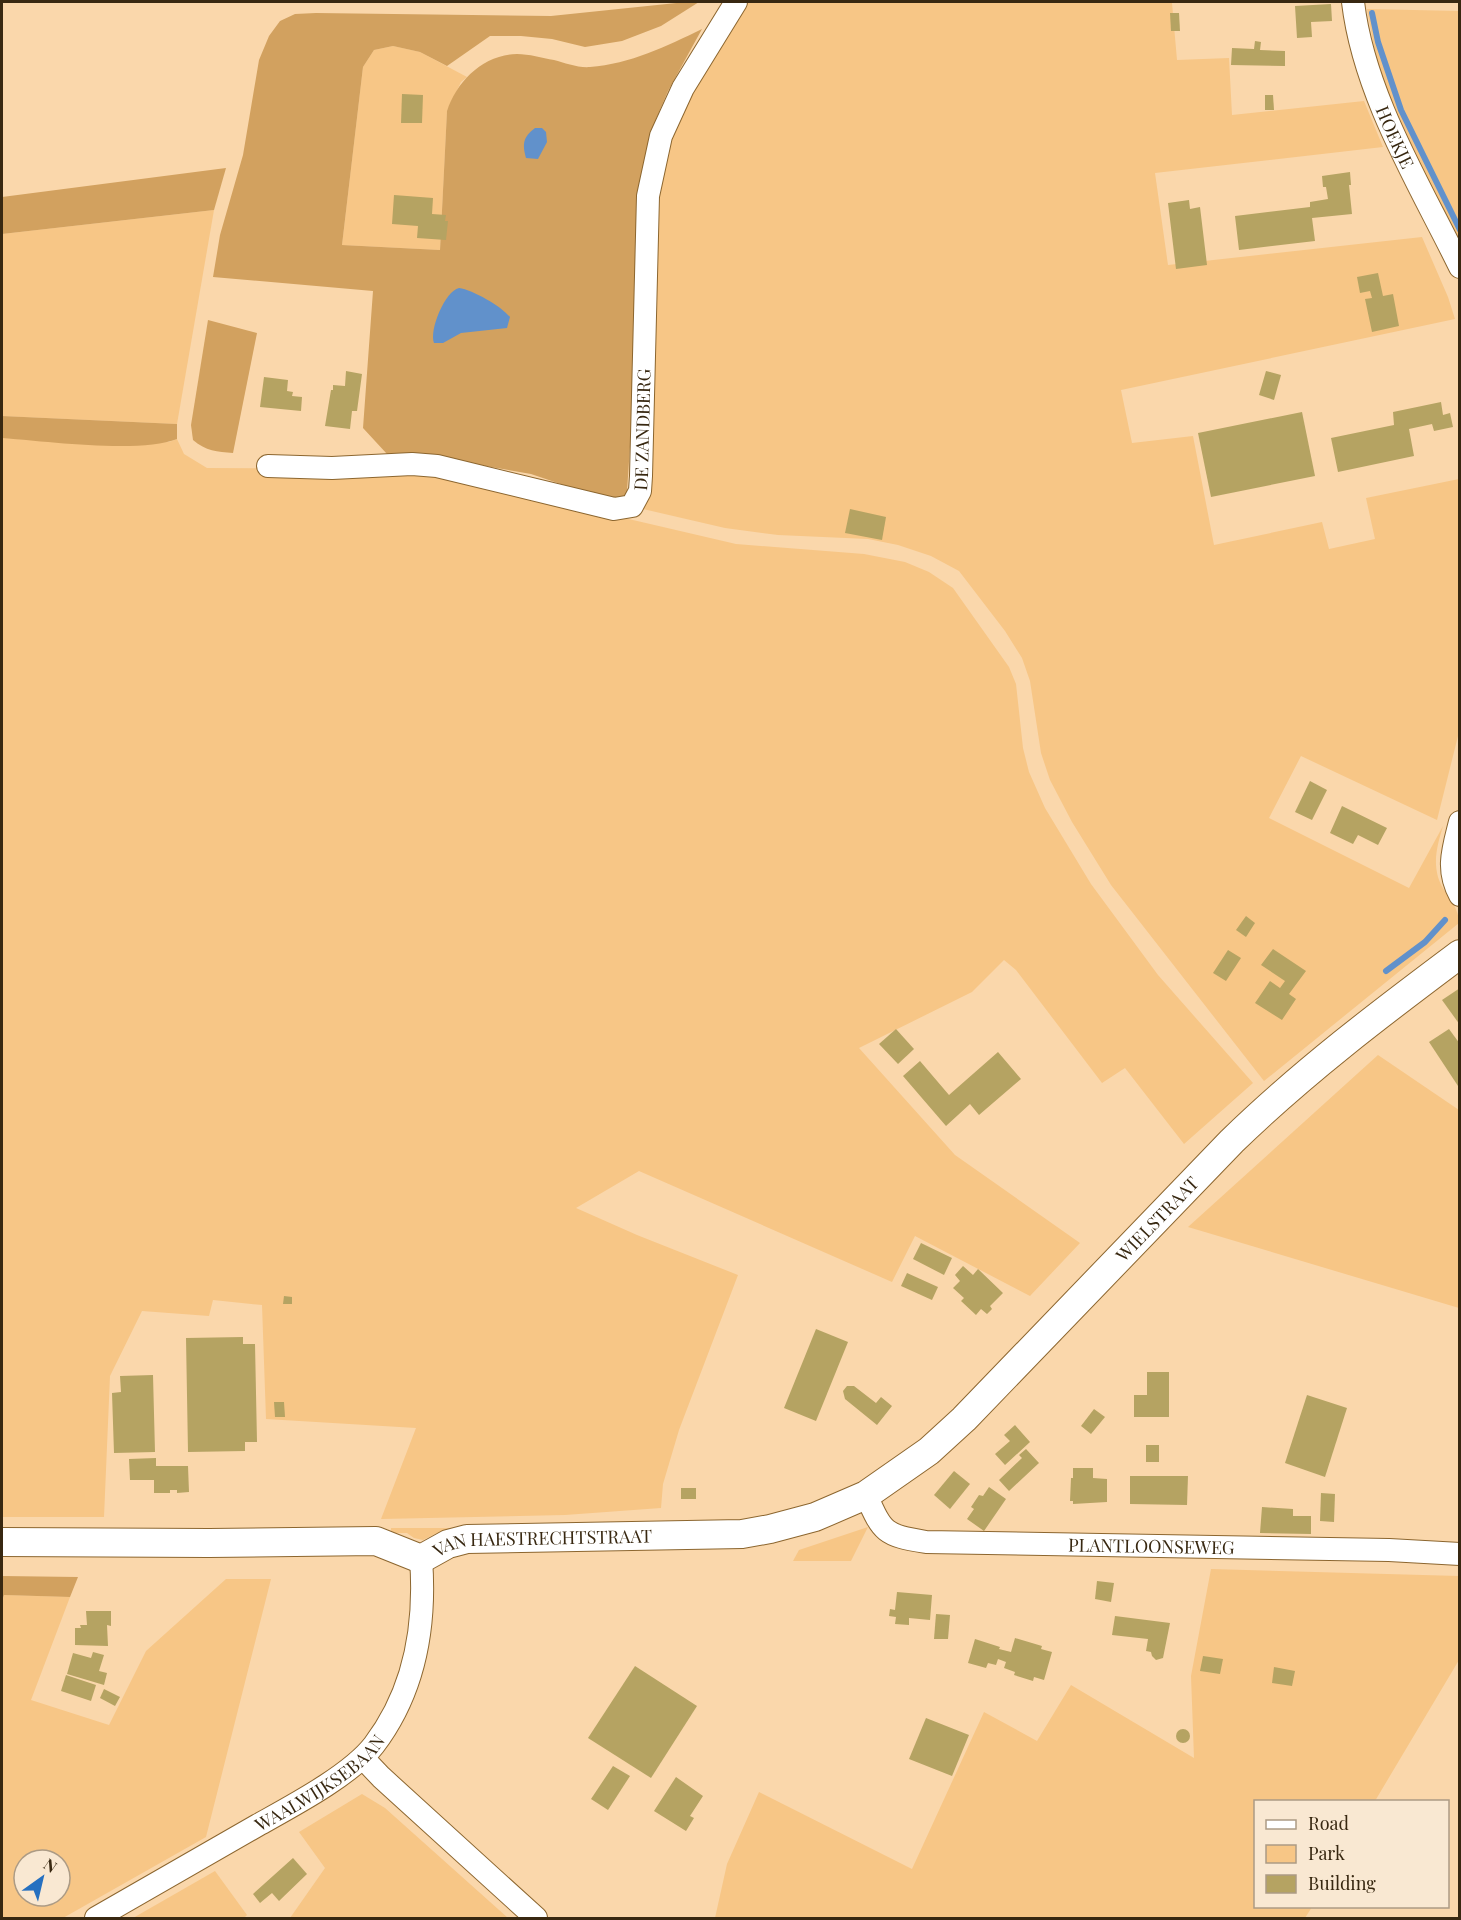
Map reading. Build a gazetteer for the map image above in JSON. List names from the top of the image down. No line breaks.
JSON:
{"streets":{"street":["HOEKJE","DE ZANDBERG","WIELSTRAAT","VAN HAESTRECHTSTRAAT","PLANTLOONSEWEG","WAALWIJKSEBAAN"]},"crossings":[["WIELSTRAAT","VAN HAESTRECHTSTRAAT"],["WIELSTRAAT","PLANTLOONSEWEG"],["VAN HAESTRECHTSTRAAT","PLANTLOONSEWEG"],["VAN HAESTRECHTSTRAAT","WAALWIJKSEBAAN"]],"legend":["Road","Park","Building"],"north":"top right"}
